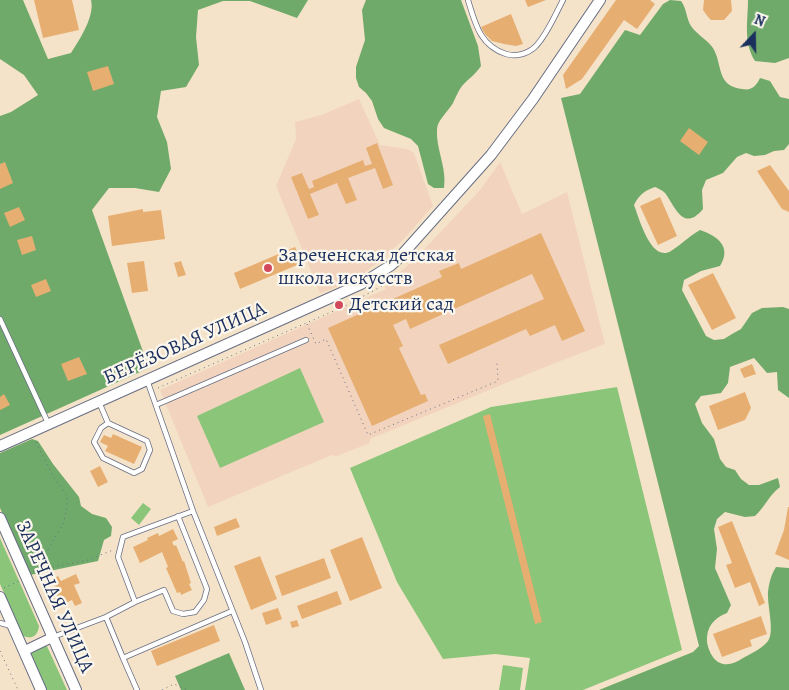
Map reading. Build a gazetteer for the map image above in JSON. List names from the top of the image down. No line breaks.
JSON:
{"streets":{"street":["БЕРЁЗОВАЯ УЛИЦА","ЗАРЕЧНАЯ УЛИЦА"]},"places":["Зареченская детская школа искусств","Детский сад"],"north":"top"}
